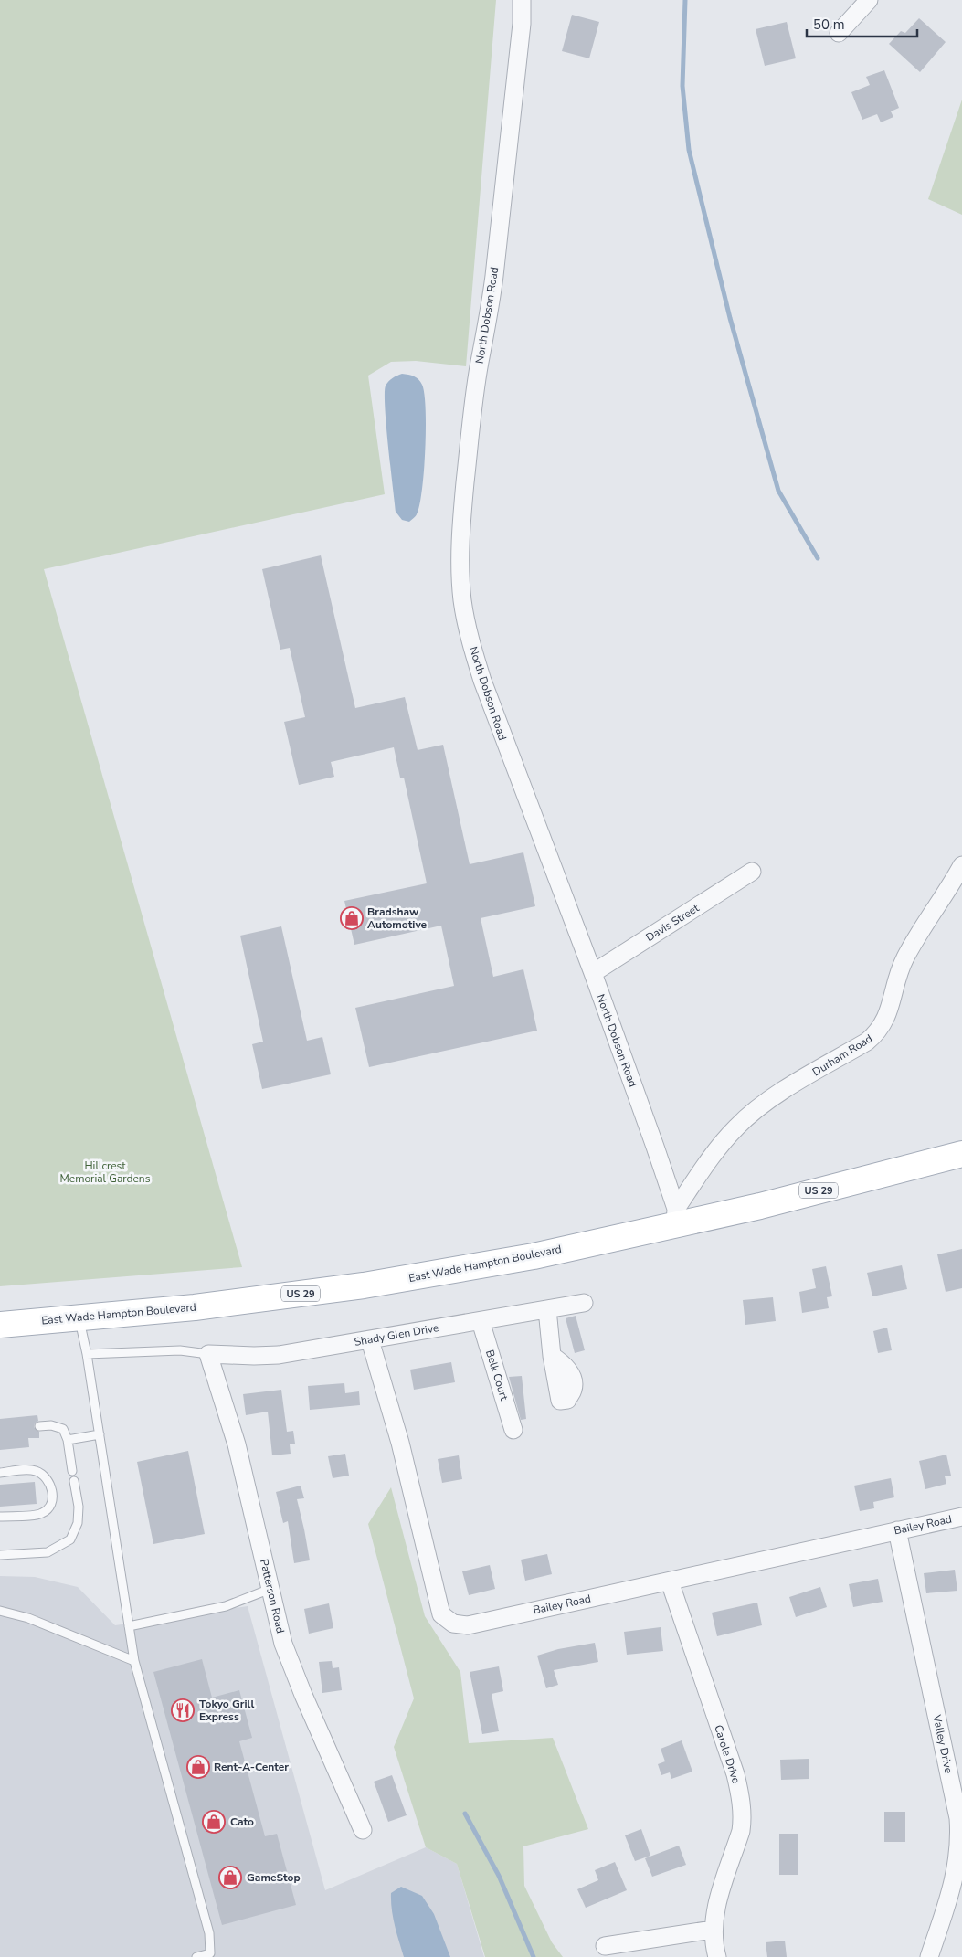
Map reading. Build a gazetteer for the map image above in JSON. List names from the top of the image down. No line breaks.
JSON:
{"streets":{"main road":["US 29","East Wade Hampton Boulevard"],"street":["North Dobson Road","Davis Street","Durham Road","Shady Glen Drive","Belk Court","Bailey Road","Patterson Road","Valley Drive","Carole Drive"]},"crossings":[["North Dobson Road","Davis Street"],["North Dobson Road","Durham Road"],["North Dobson Road","East Wade Hampton Boulevard"],["Durham Road","East Wade Hampton Boulevard"],["Shady Glen Drive","Belk Court"],["Shady Glen Drive","Bailey Road"],["Shady Glen Drive","Patterson Road"],["Bailey Road","Valley Drive"],["Bailey Road","Carole Drive"]],"parks":["Hillcrest Memorial Gardens"],"places":{"shop":["Bradshaw Automotive","Rent-A-Center","Cato","GameStop"],"restaurant":["Tokyo Grill Express"]},"scale_bar":"50 m"}
